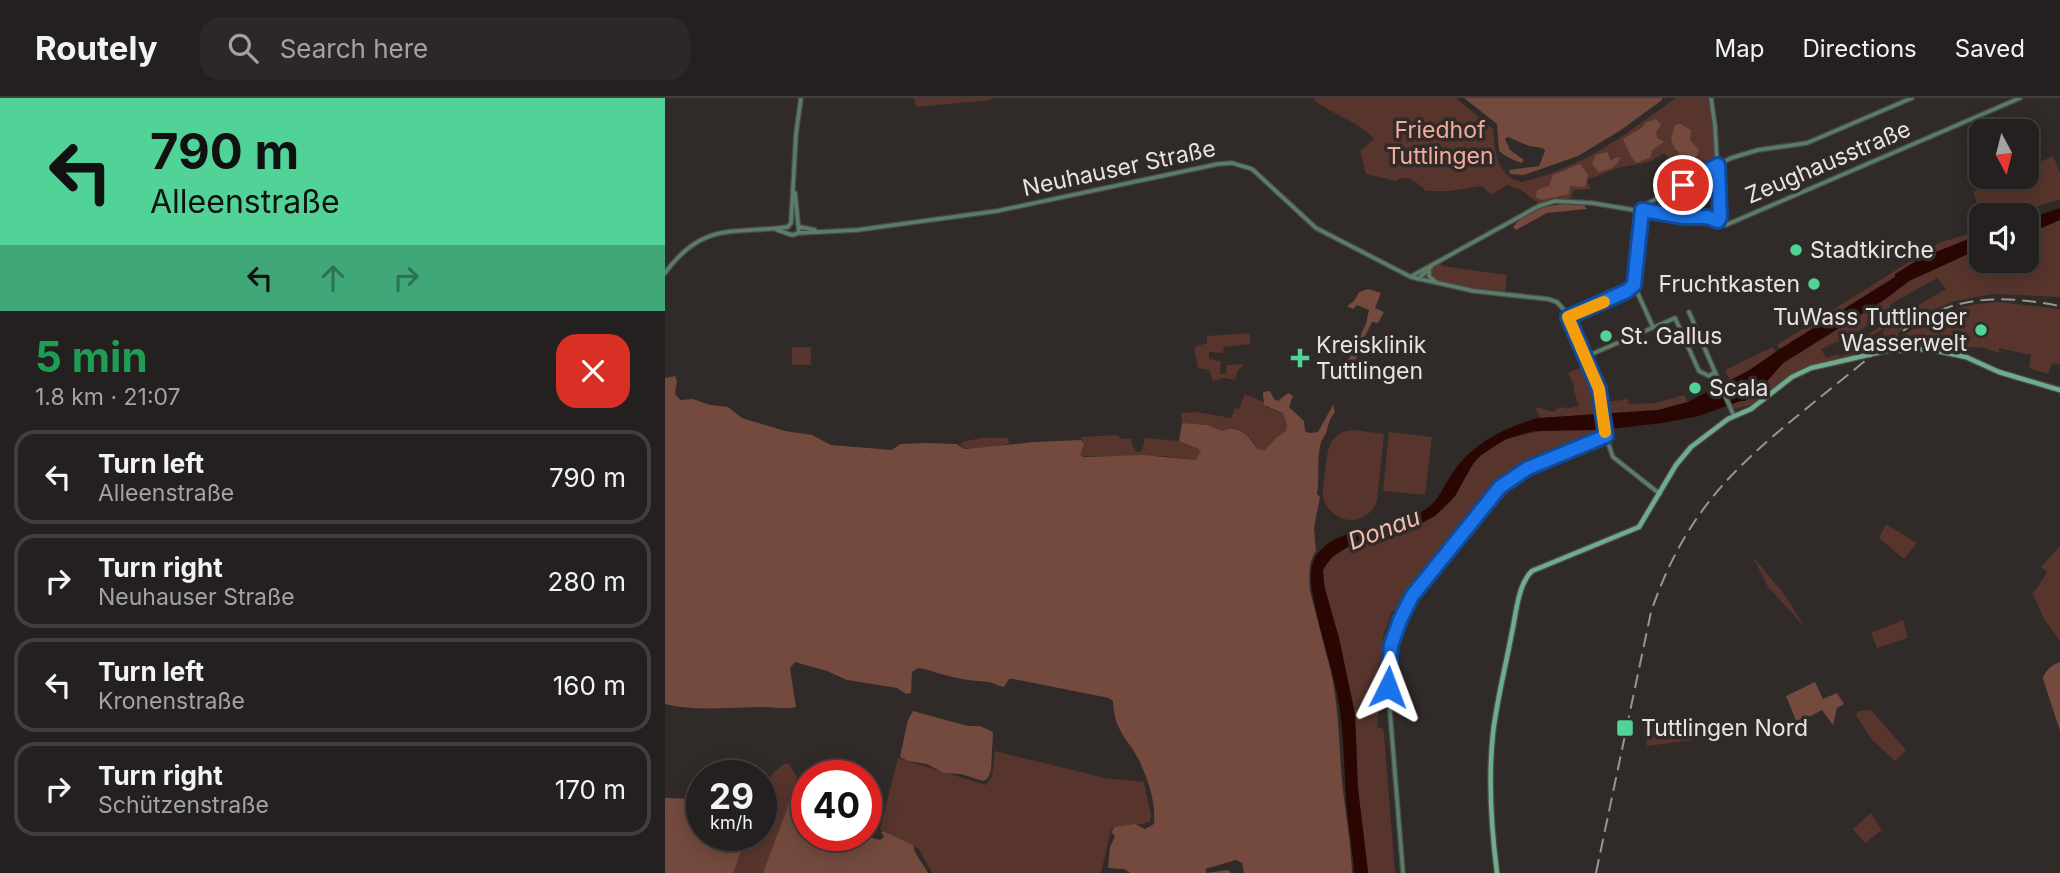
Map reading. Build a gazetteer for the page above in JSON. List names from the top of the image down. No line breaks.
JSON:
{"streets":{"street":["Zeughausstraße","Neuhauser Straße"]},"water":["Donau"],"parks":["Friedhof Tuttlingen"],"places":{"other":["Stadtkirche","Fruchtkasten","TuWass Tuttlinger Wasserwelt","St. Gallus","Scala"],"health":["Kreisklinik Tuttlingen"],"transit":["Tuttlingen Nord"]},"north":"bottom","page":{"header":"Routely","search":"Search here","nav":["Map","Directions","Saved"],"turn":["790 m","Alleenstraße"],"heading":["5 min","1.8 km · 21:07"],"list":[{"name":"Turn left","note":"Alleenstraße","value":"790 m"},{"name":"Turn right","note":"Neuhauser Straße","value":"280 m"},{"name":"Turn left","note":"Kronenstraße","value":"160 m"},{"name":"Turn right","note":"Schützenstraße","value":"170 m"}],"speed":"29 km/h","limit":"40"}}
